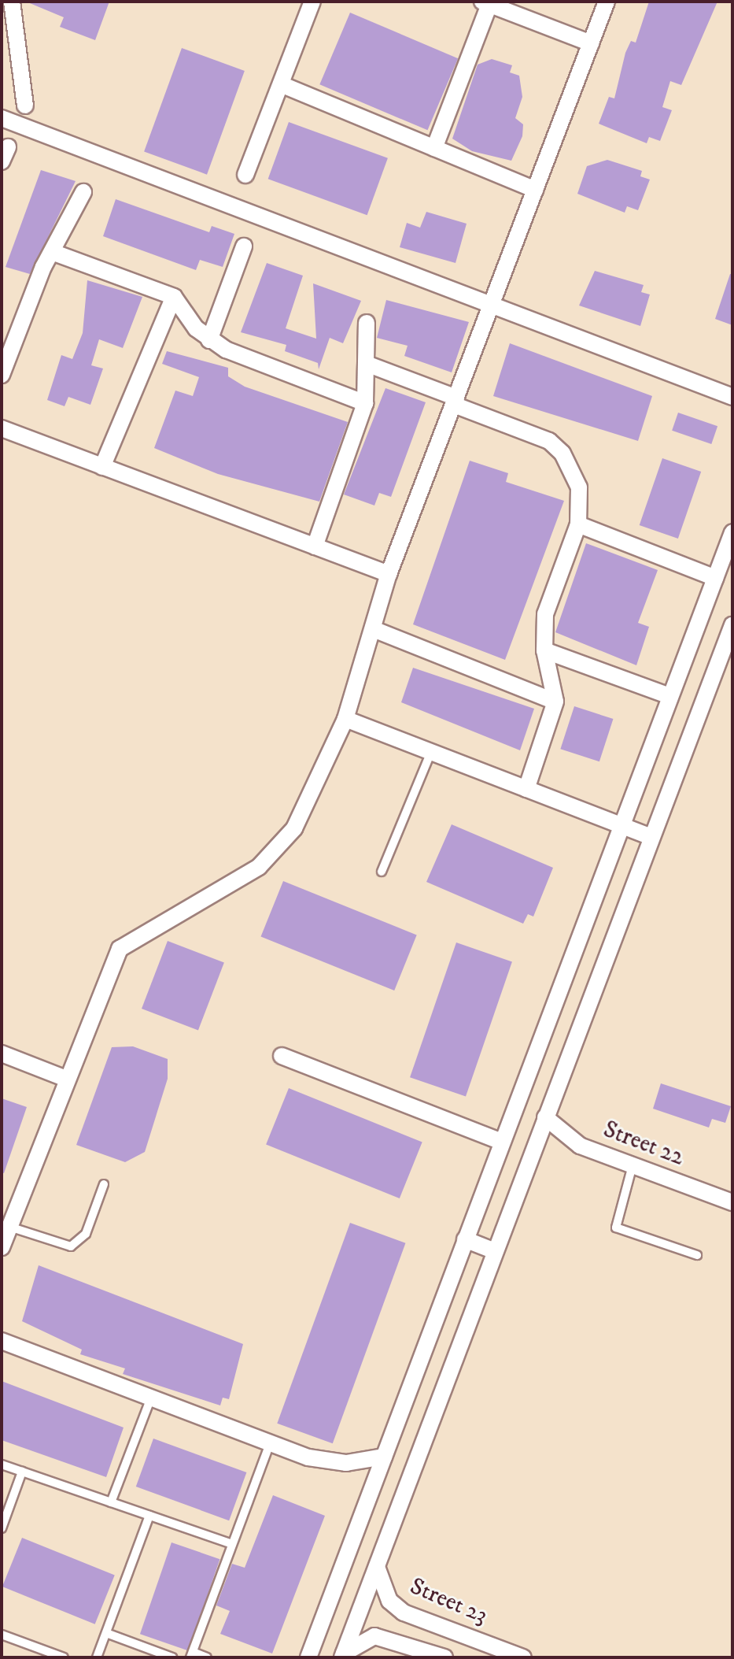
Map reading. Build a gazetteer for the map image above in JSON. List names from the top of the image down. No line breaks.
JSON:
{"streets":{"street":["Street 22","Street 23"]}}
